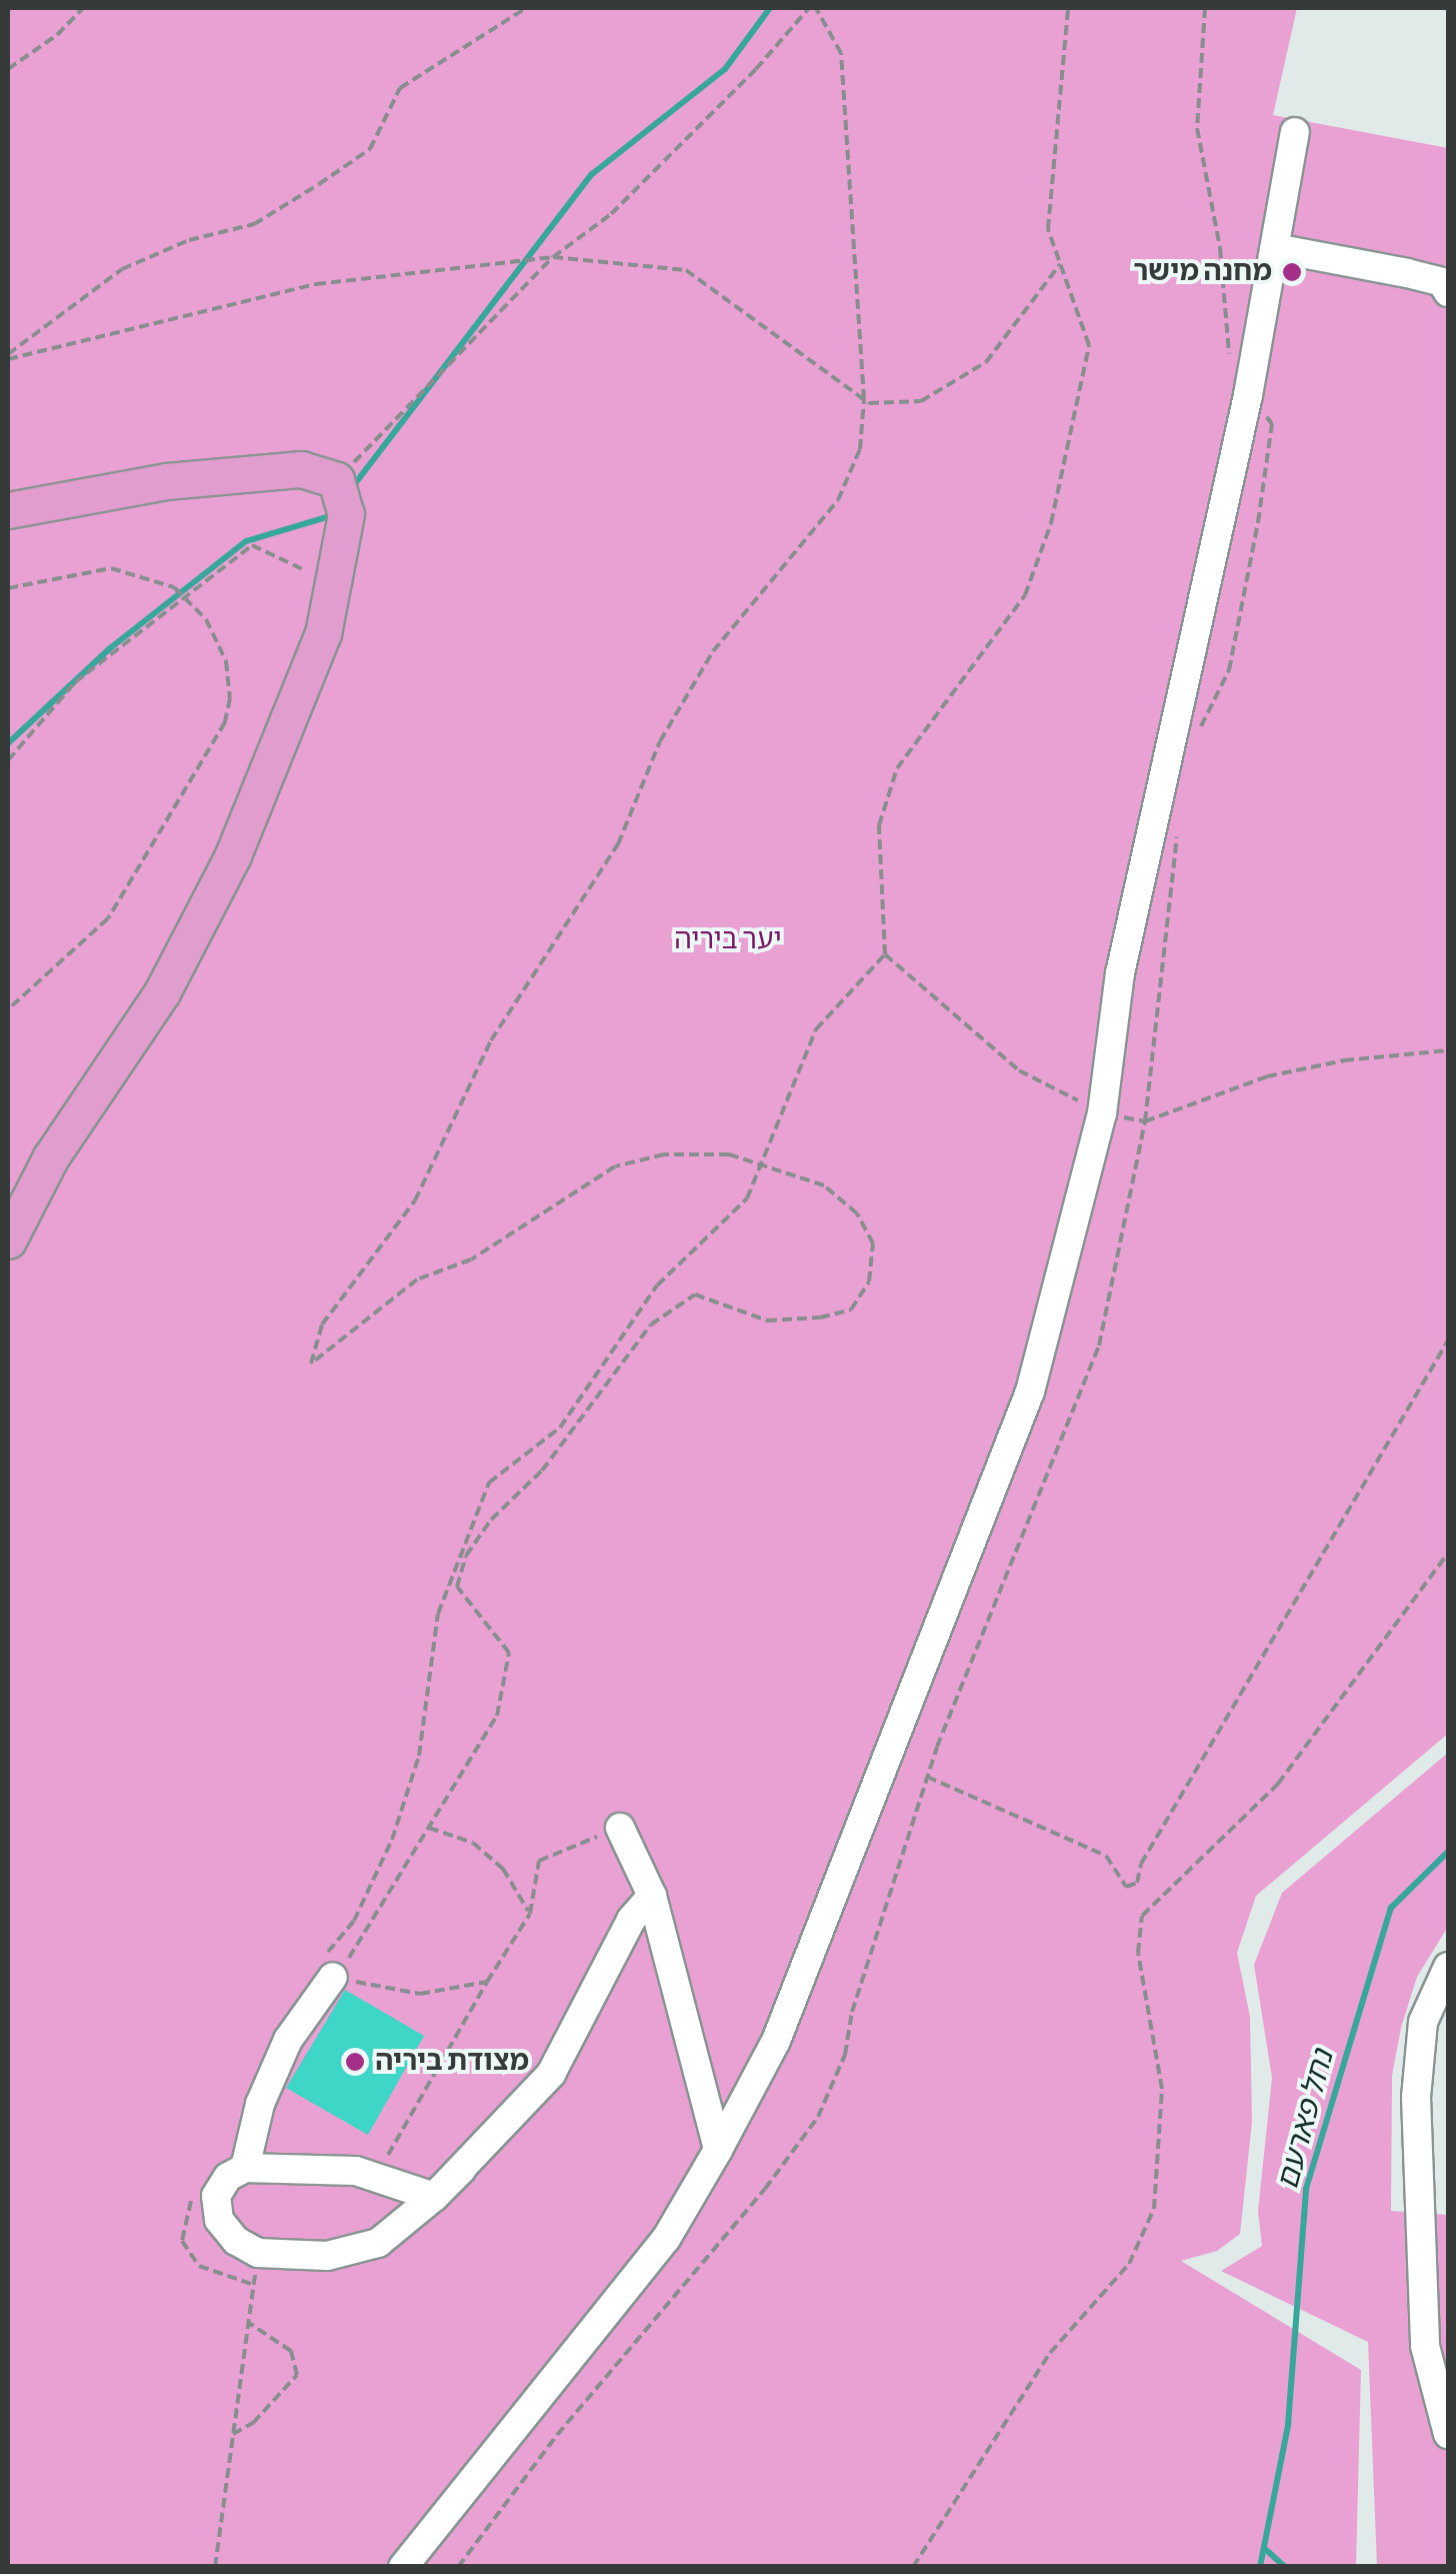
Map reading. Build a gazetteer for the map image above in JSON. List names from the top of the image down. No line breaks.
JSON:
{"water":["נחל פארעם"],"parks":["יער ביריה"],"places":["מחנה מישר","מצודת ביריה"]}
